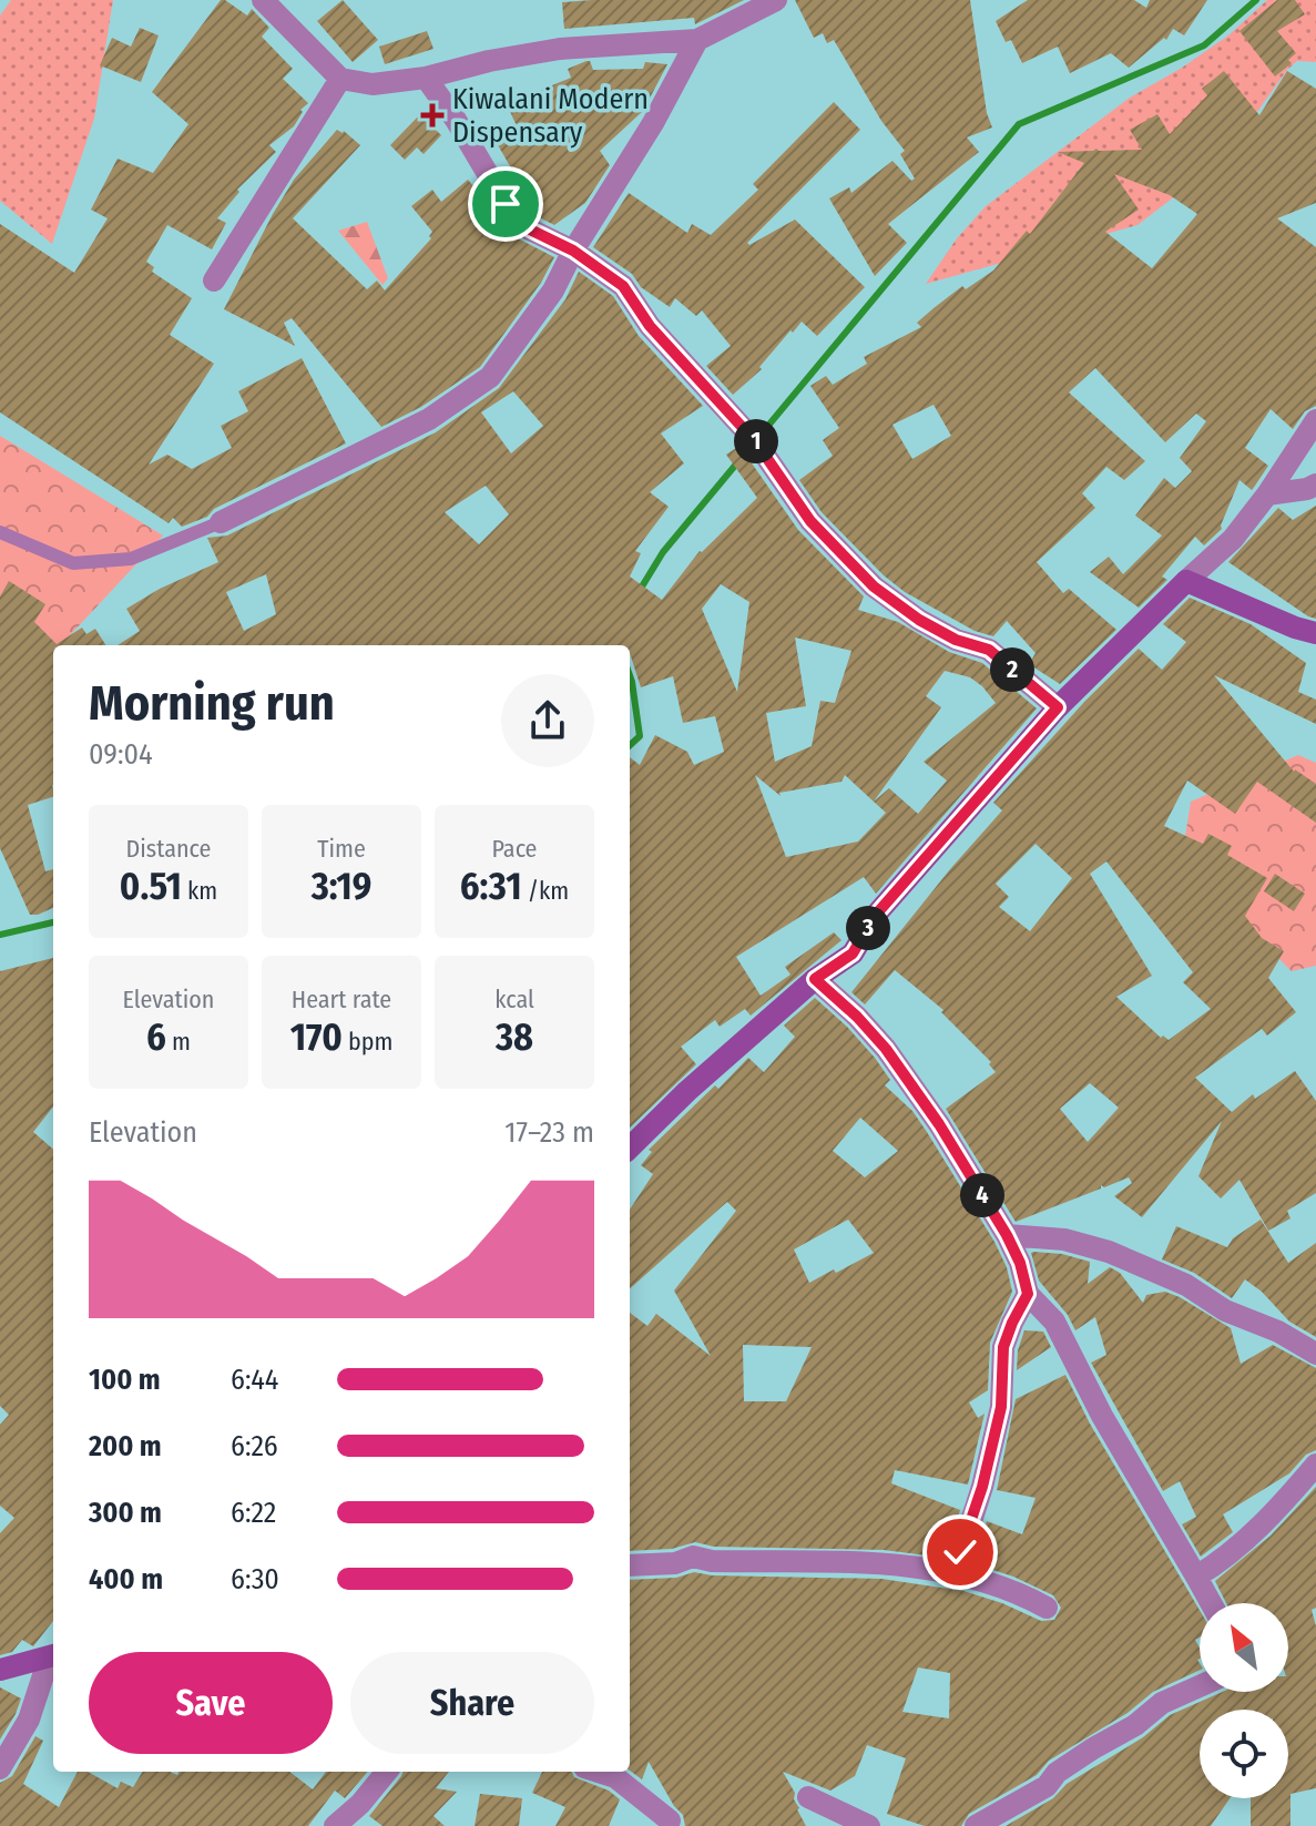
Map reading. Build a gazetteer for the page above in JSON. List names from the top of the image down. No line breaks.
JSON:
{"places":{"health":["Kiwalani Modern Dispensary"]},"north":"top left","page":{"pins":["1","2","3","4"],"heading":["Morning run","09:04"],"stats":[["Distance","0.51 km"],["Time","3:19"],["Pace","6:31 /km"],["Elevation","6 m"],["Heart rate","170 bpm"],["kcal","38"]],"chart":["Elevation","17–23 m"],"list":[{"name":"100 m","note":"6:44"},{"name":"200 m","note":"6:26"},{"name":"300 m","note":"6:22"},{"name":"400 m","note":"6:30"}],"buttons":["Save","Share"]}}
